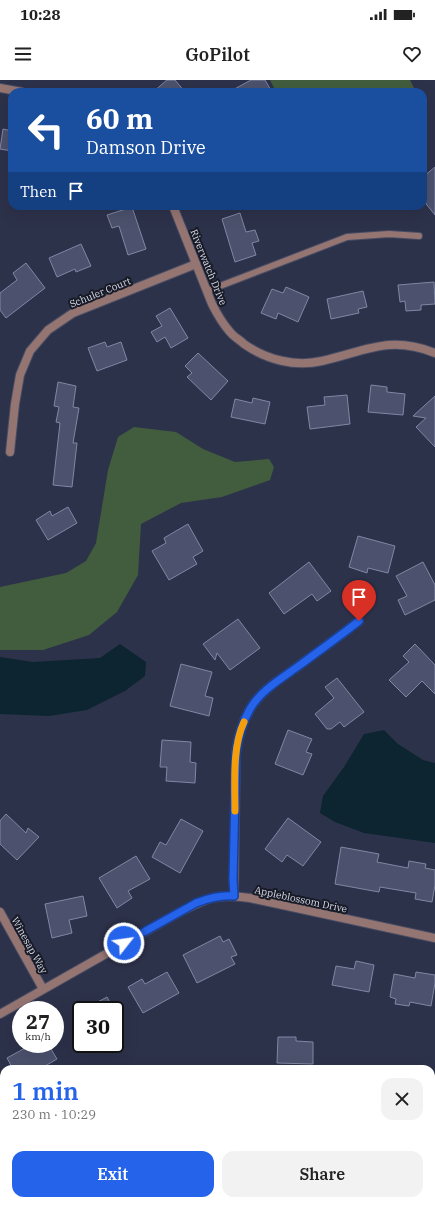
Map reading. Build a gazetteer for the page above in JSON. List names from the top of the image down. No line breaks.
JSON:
{"streets":{"street":["Riverwatch Drive","Schuler Court","Appleblossom Drive","Winesap Way"]},"crossings":[["Riverwatch Drive","Schuler Court"],["Appleblossom Drive","Winesap Way"]],"page":{"status":"10:28","header":"GoPilot","turn":["60 m","Damson Drive"],"then":"Then","speed":"27 km/h","limit":"30","heading":["1 min","230 m · 10:29"],"buttons":["Exit","Share"]}}
